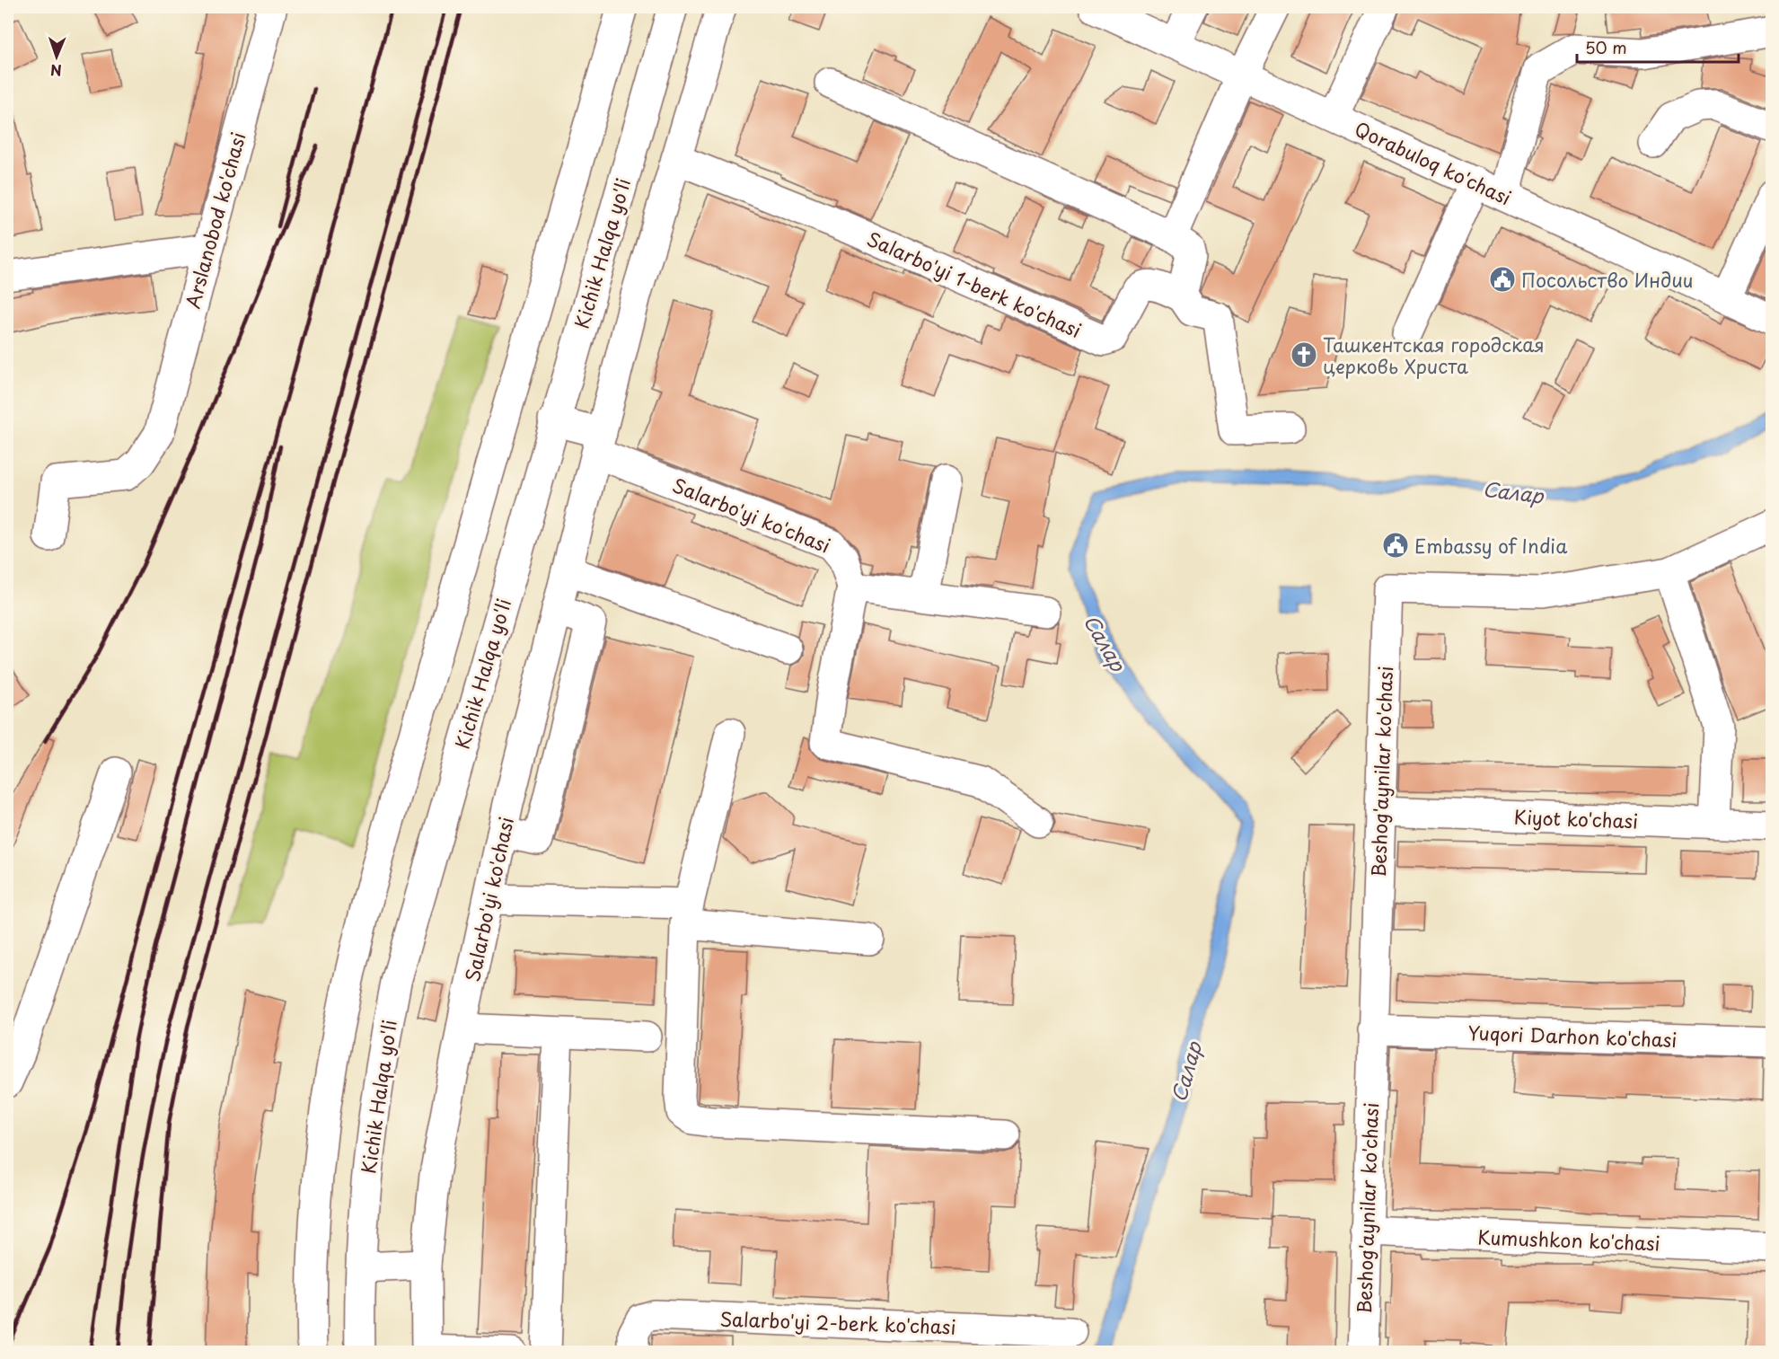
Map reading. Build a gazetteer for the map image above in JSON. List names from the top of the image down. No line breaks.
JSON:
{"streets":{"main road":["Qorabuloq ko'chasi","Arslanobod ko'chasi","Kichik Halqa yo'li","Salarbo'yi 1-berk ko'chasi","Salarbo'yi ko'chasi","Beshog'aynilar ko'chasi","Kiyot ko'chasi","Yuqori Darhon ko'chasi","Kumushkon ko'chasi","Salarbo'yi 2-berk ko'chasi"]},"crossings":[["Salarbo'yi 1-berk ko'chasi","Salarbo'yi ko'chasi"],["Beshog'aynilar ko'chasi","Kiyot ko'chasi"],["Beshog'aynilar ko'chasi","Yuqori Darhon ko'chasi"],["Beshog'aynilar ko'chasi","Kumushkon ko'chasi"]],"water":["Салар"],"places":{"public building":["Посольство Индии","Embassy of India"],"church":["Ташкентская городская церковь Христа"]},"scale_bar":"50 m","north":"bottom"}
